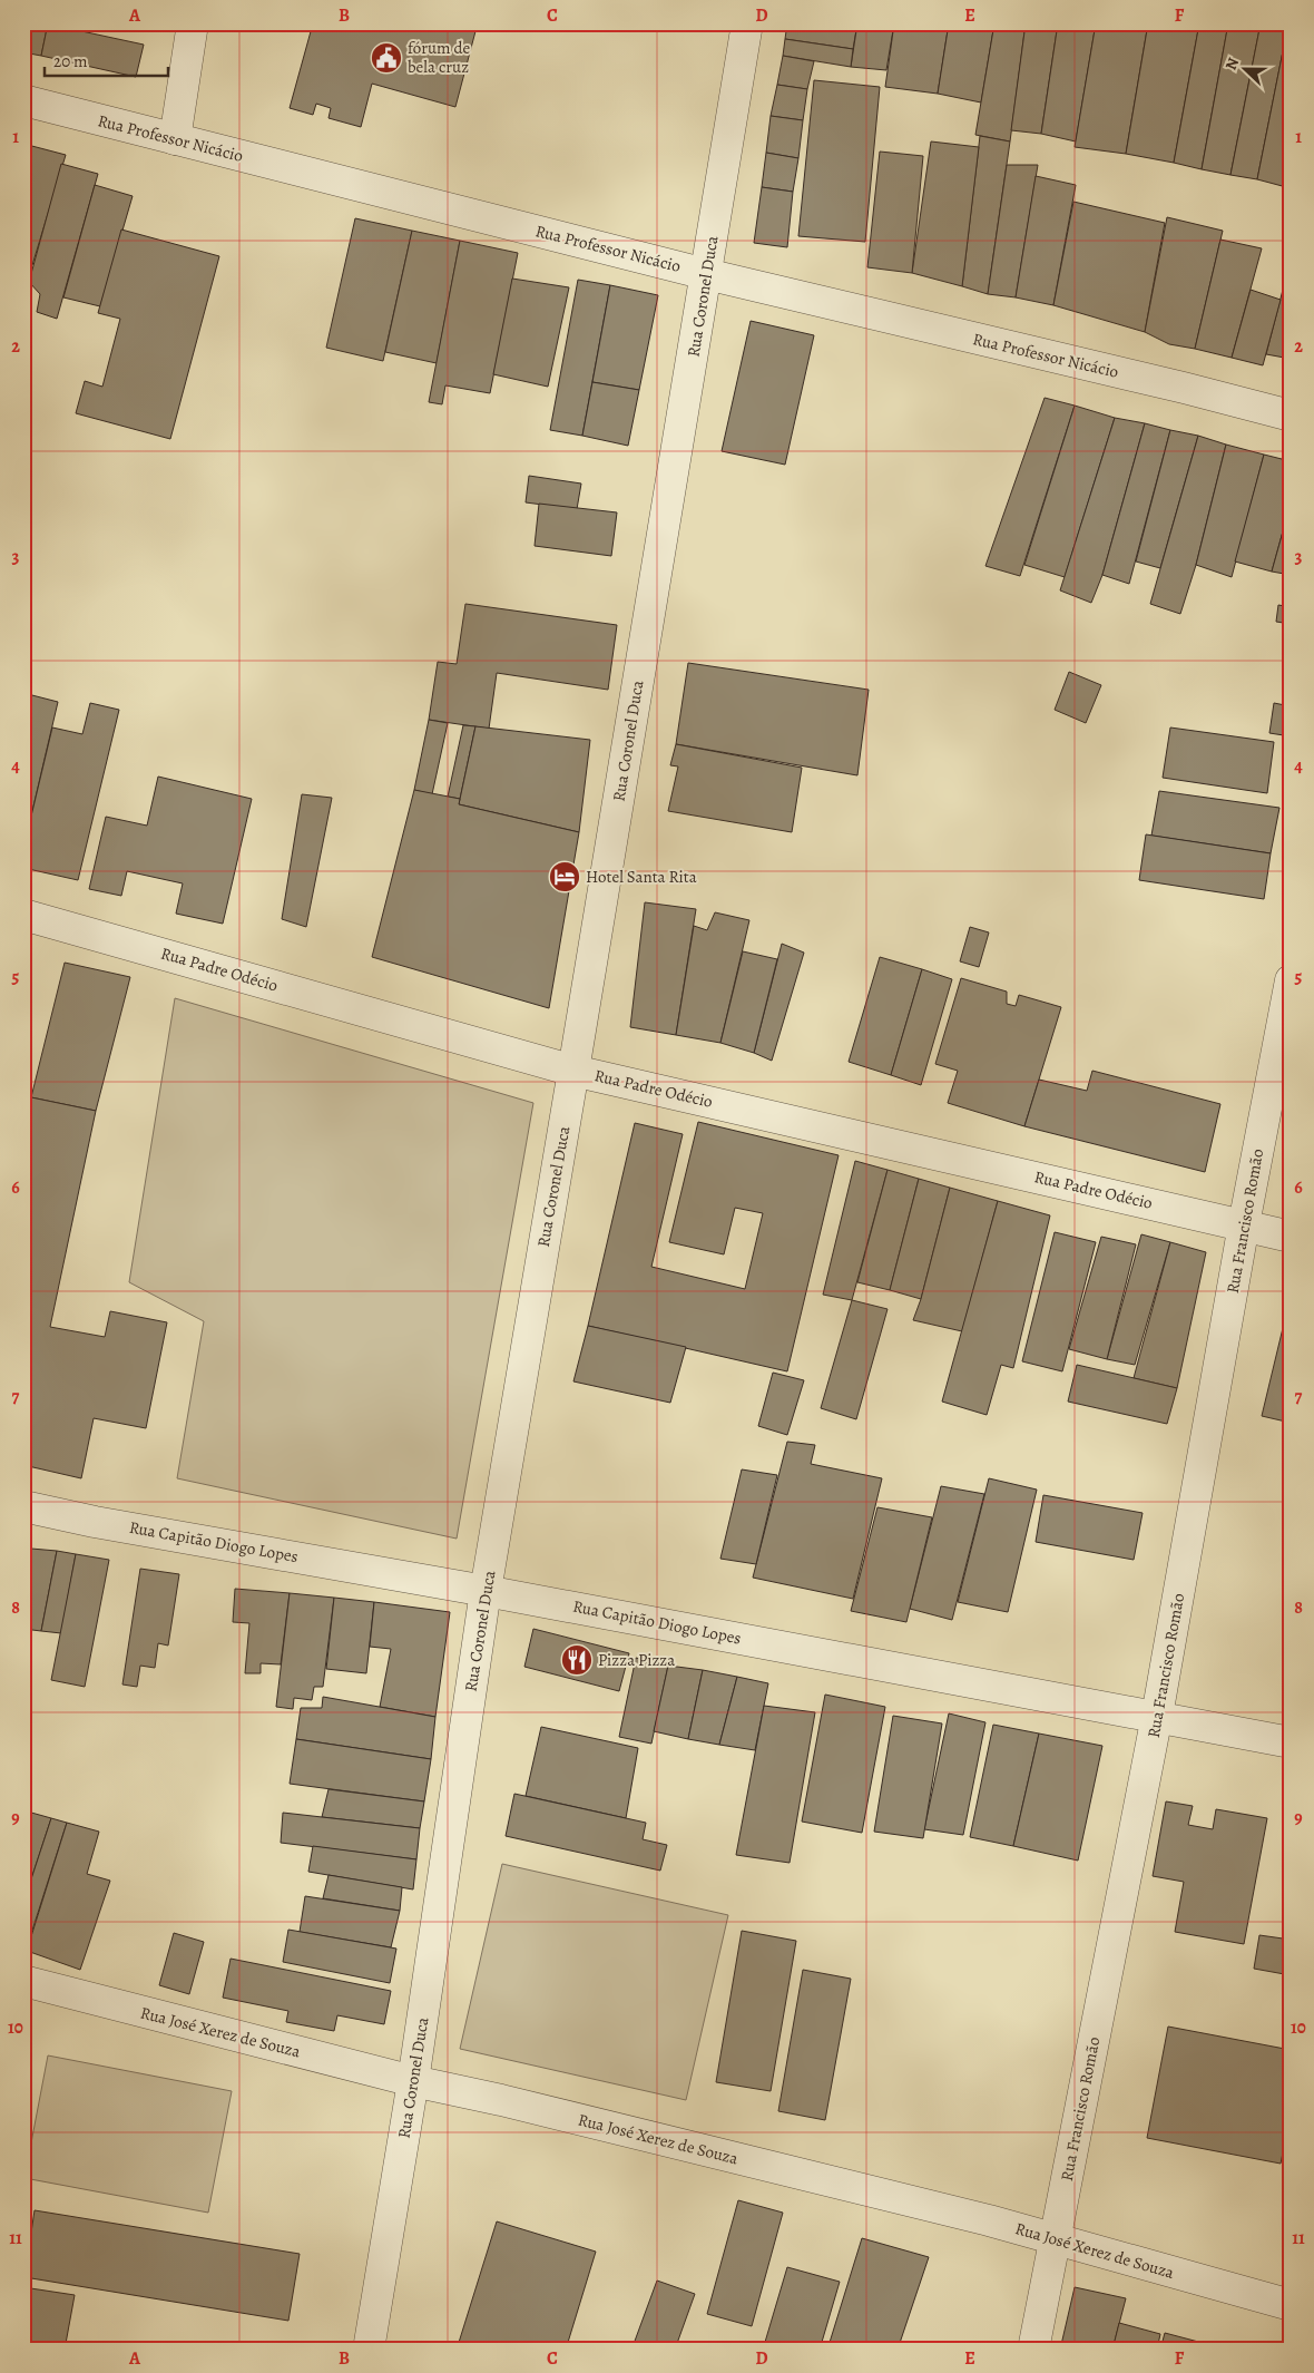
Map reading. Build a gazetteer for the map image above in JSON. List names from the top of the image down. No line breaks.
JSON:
{"streets":{"street":["Rua Professor Nicácio","Rua Coronel Duca","Rua Padre Odécio","Rua Francisco Romão","Rua Capitão Diogo Lopes","Rua José Xerez de Souza"]},"crossings":[["Rua Professor Nicácio","Rua Coronel Duca"],["Rua Coronel Duca","Rua Padre Odécio"],["Rua Coronel Duca","Rua Capitão Diogo Lopes"],["Rua Coronel Duca","Rua José Xerez de Souza"],["Rua Padre Odécio","Rua Francisco Romão"],["Rua Francisco Romão","Rua Capitão Diogo Lopes"],["Rua Francisco Romão","Rua José Xerez de Souza"]],"places":{"public building":["fórum de bela cruz"],"hotel":["Hotel Santa Rita"],"restaurant":["Pizza Pizza"]},"scale_bar":"20 m","north":"left","grid":{"columns":["A","B","C","D","E","F"],"rows":["1","2","3","4","5","6","7","8","9","10","11"]}}
